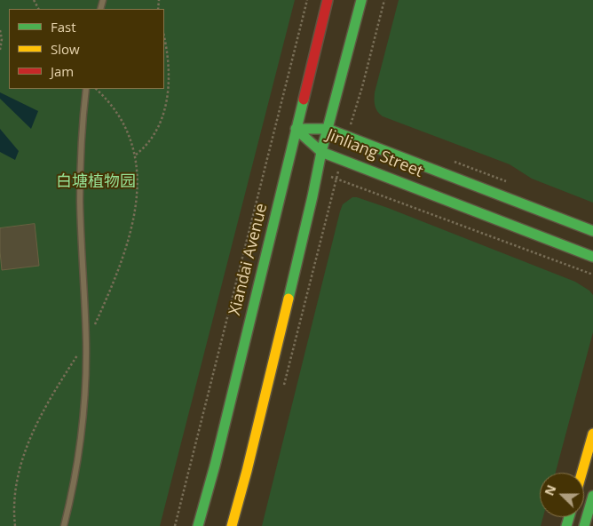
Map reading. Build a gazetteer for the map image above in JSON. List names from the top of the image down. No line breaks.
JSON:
{"streets":{"main road":["Jinliang Street","Xiandai Avenue"]},"crossings":[["Jinliang Street","Xiandai Avenue"]],"parks":["白塘植物园"],"legend":["Fast","Slow","Jam"],"north":"left"}
